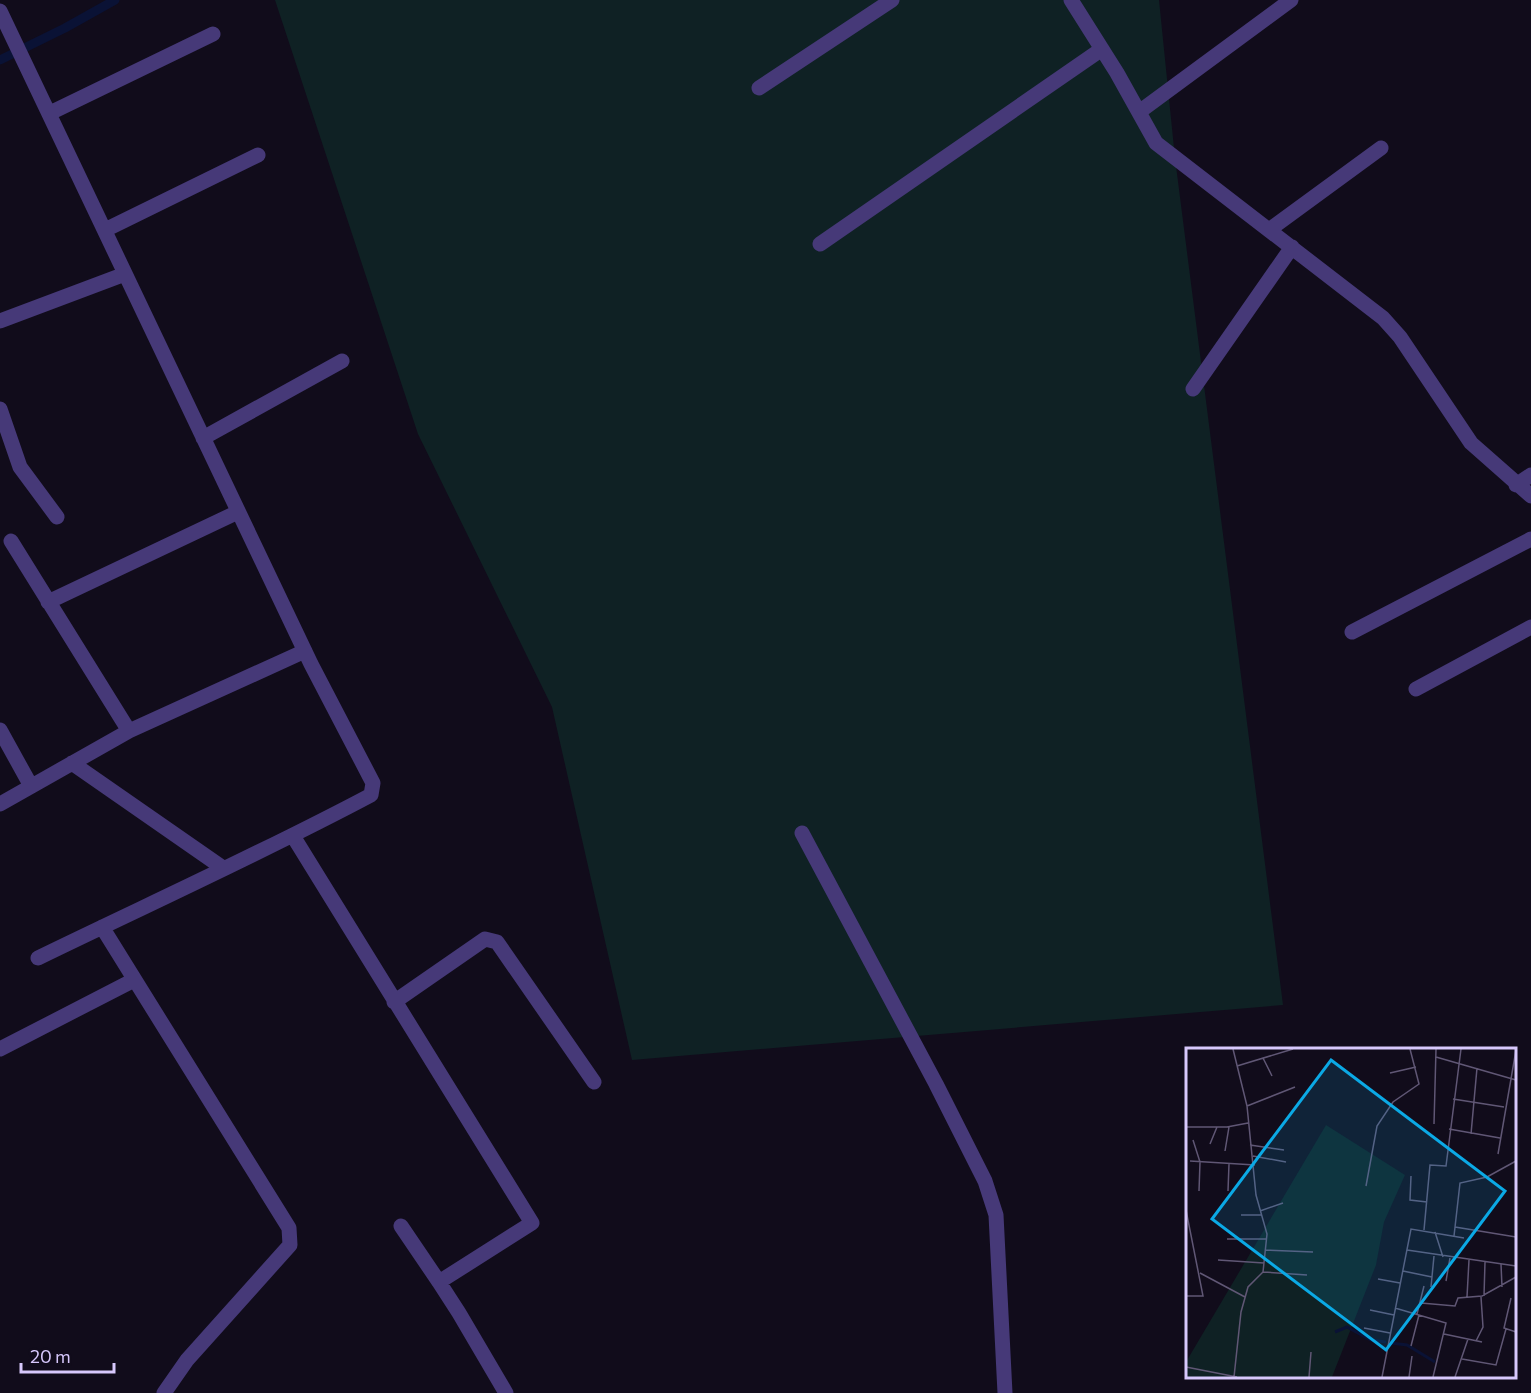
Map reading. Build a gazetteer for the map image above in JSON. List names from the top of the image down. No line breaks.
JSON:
{"scale_bar":"20 m"}
